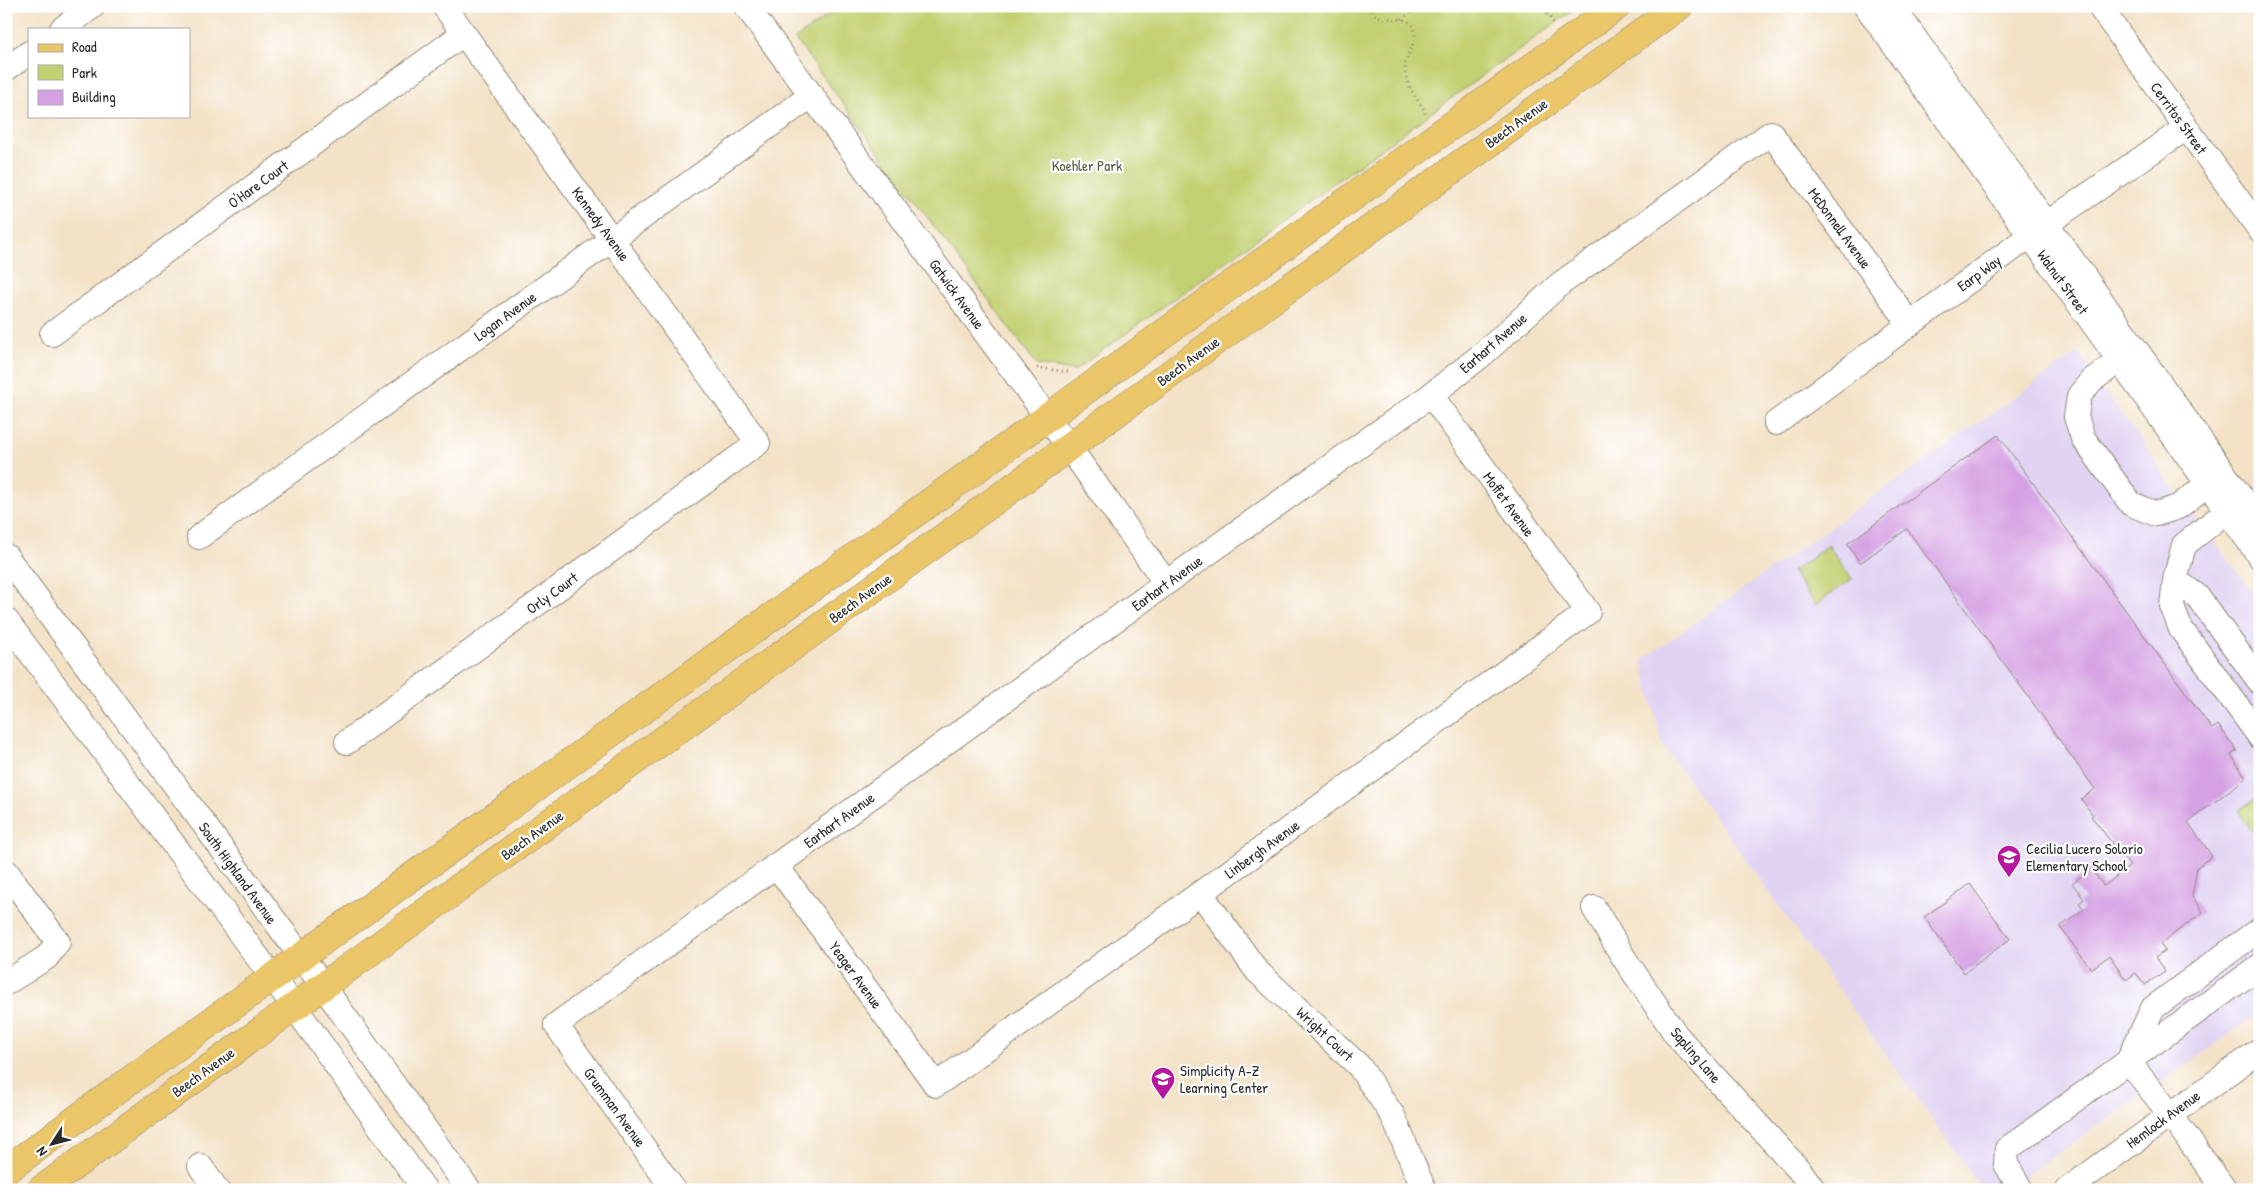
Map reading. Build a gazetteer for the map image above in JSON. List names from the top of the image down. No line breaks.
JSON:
{"streets":{"main road":["Beech Avenue"],"street":["Cerritos Street","O'Hare Court","Kennedy Avenue","McDonnell Avenue","Earp Way","Walnut Street","Gatwick Avenue","Logan Avenue","Earhart Avenue","Moffet Avenue","Orly Court","Linbergh Avenue","South Highland Avenue","Yeager Avenue","Wright Court","Sapling Lane","Grumman Avenue","Hemlock Avenue"]},"crossings":[["Cerritos Street","Earp Way"],["Beech Avenue","Gatwick Avenue"],["Beech Avenue","South Highland Avenue"],["O'Hare Court","Kennedy Avenue"],["Kennedy Avenue","Logan Avenue"],["Kennedy Avenue","Orly Court"],["McDonnell Avenue","Earp Way"],["McDonnell Avenue","Earhart Avenue"],["Earp Way","Walnut Street"],["Gatwick Avenue","Logan Avenue"],["Gatwick Avenue","Earhart Avenue"],["Earhart Avenue","Moffet Avenue"],["Earhart Avenue","Yeager Avenue"],["Earhart Avenue","Grumman Avenue"],["Moffet Avenue","Linbergh Avenue"],["Linbergh Avenue","Yeager Avenue"],["Linbergh Avenue","Wright Court"]],"parks":["Koehler Park"],"places":{"school or university":["Cecilia Lucero Solorio Elementary School","Simplicity A-Z Learning Center"]},"legend":["Road","Park","Building"],"north":"bottom left"}
